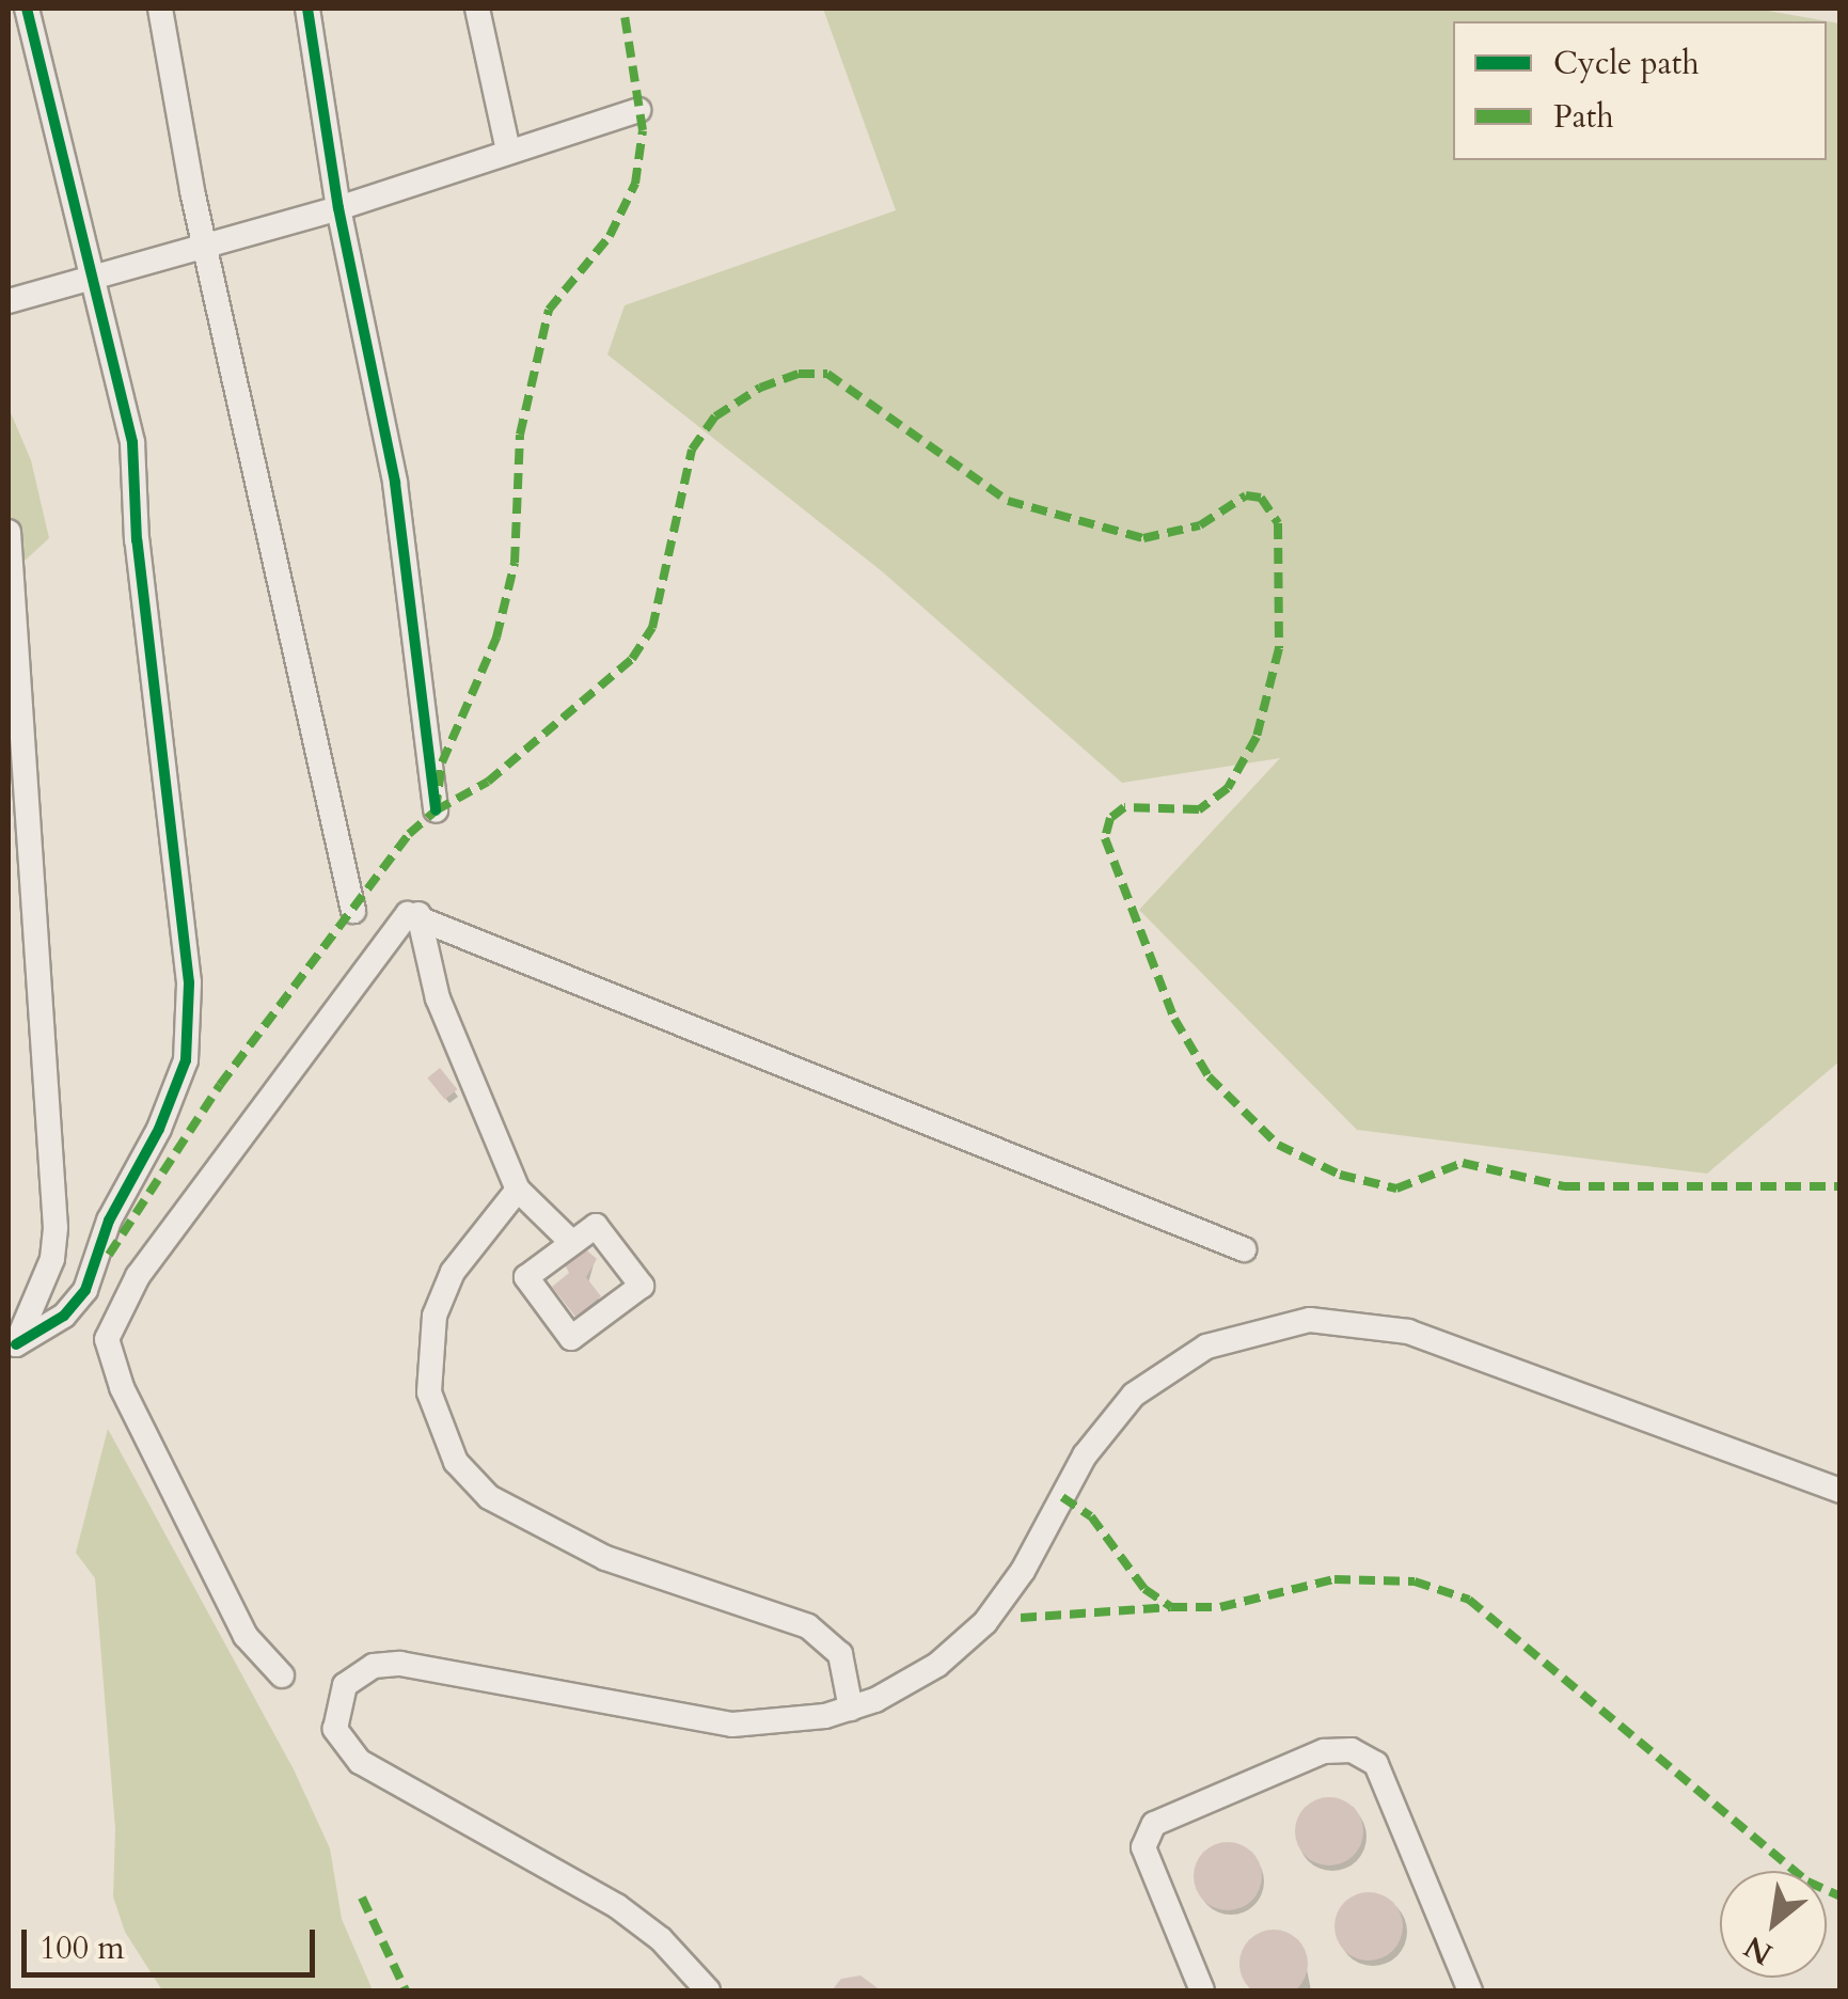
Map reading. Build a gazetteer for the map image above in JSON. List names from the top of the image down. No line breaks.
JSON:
{"legend":["Cycle path","Path"],"scale_bar":"100 m","north":"bottom left"}
